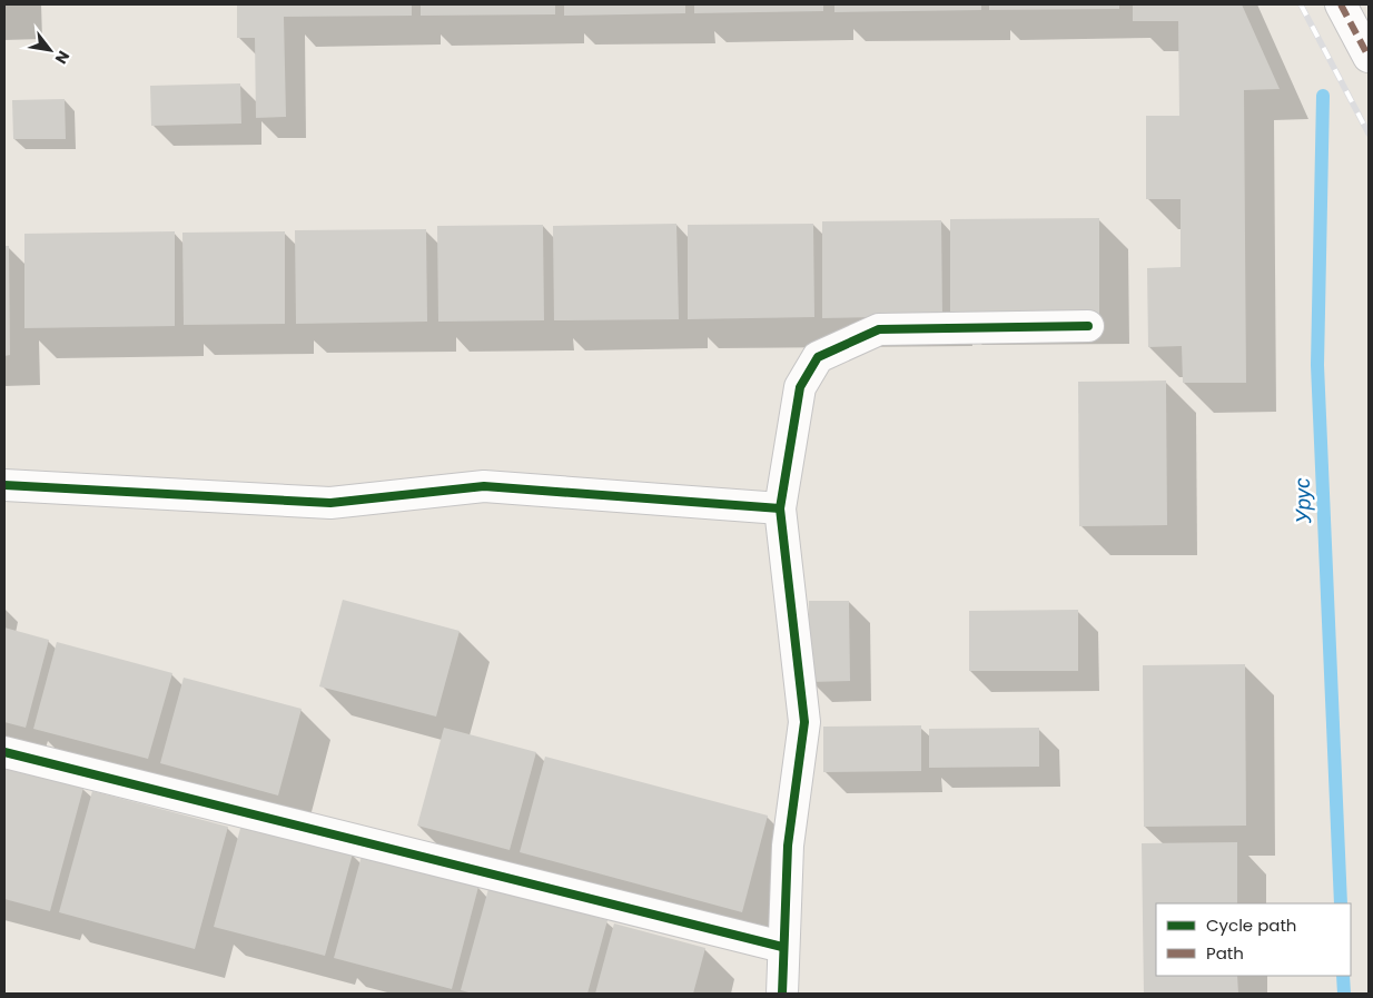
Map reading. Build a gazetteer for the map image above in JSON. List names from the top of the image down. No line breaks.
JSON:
{"water":["Урус"],"legend":["Cycle path","Path"],"north":"bottom right"}
